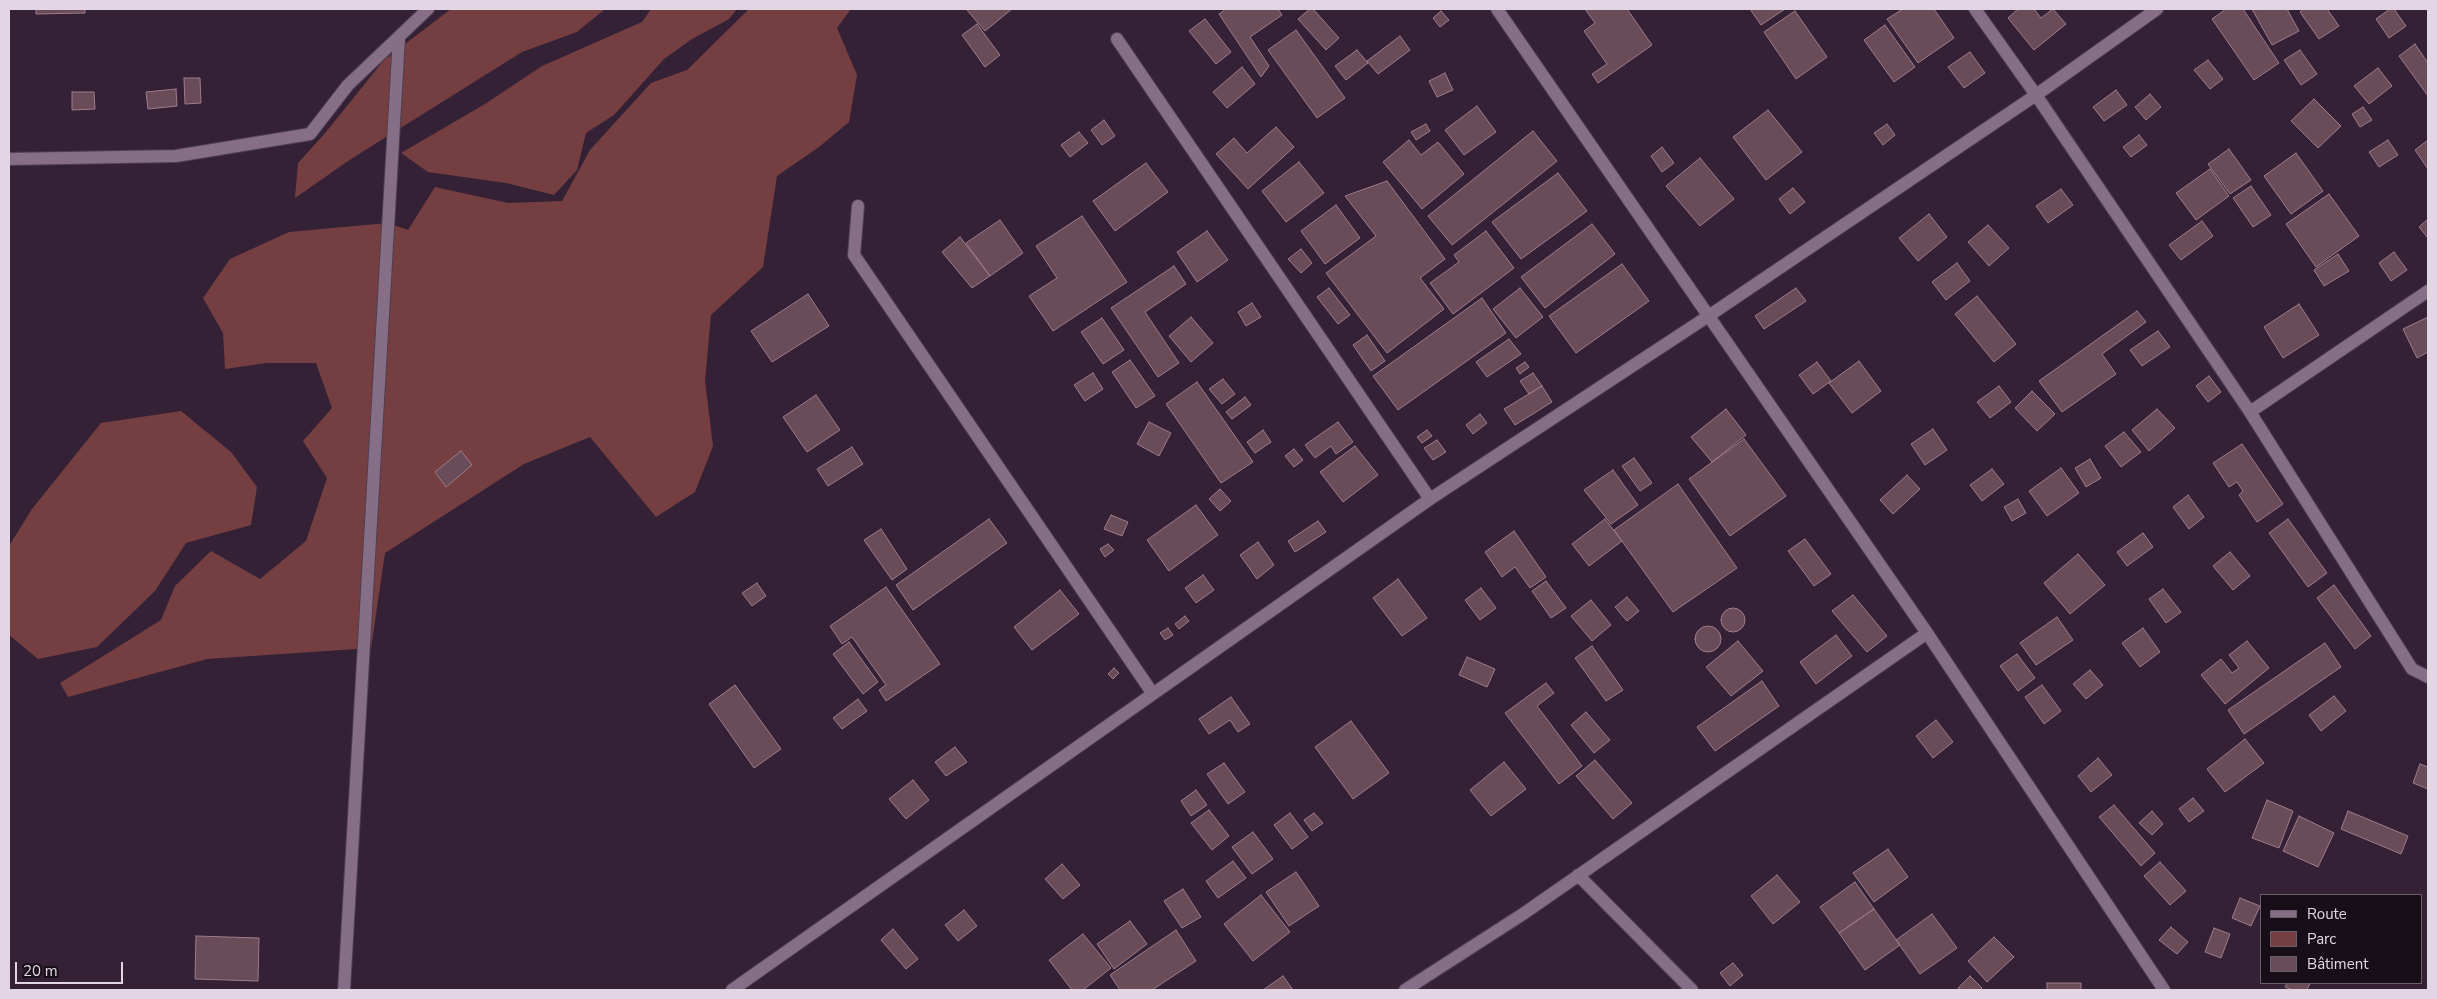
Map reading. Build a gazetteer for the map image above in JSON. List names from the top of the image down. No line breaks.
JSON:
{"legend":["Route","Parc","Bâtiment"],"scale_bar":"20 m"}
